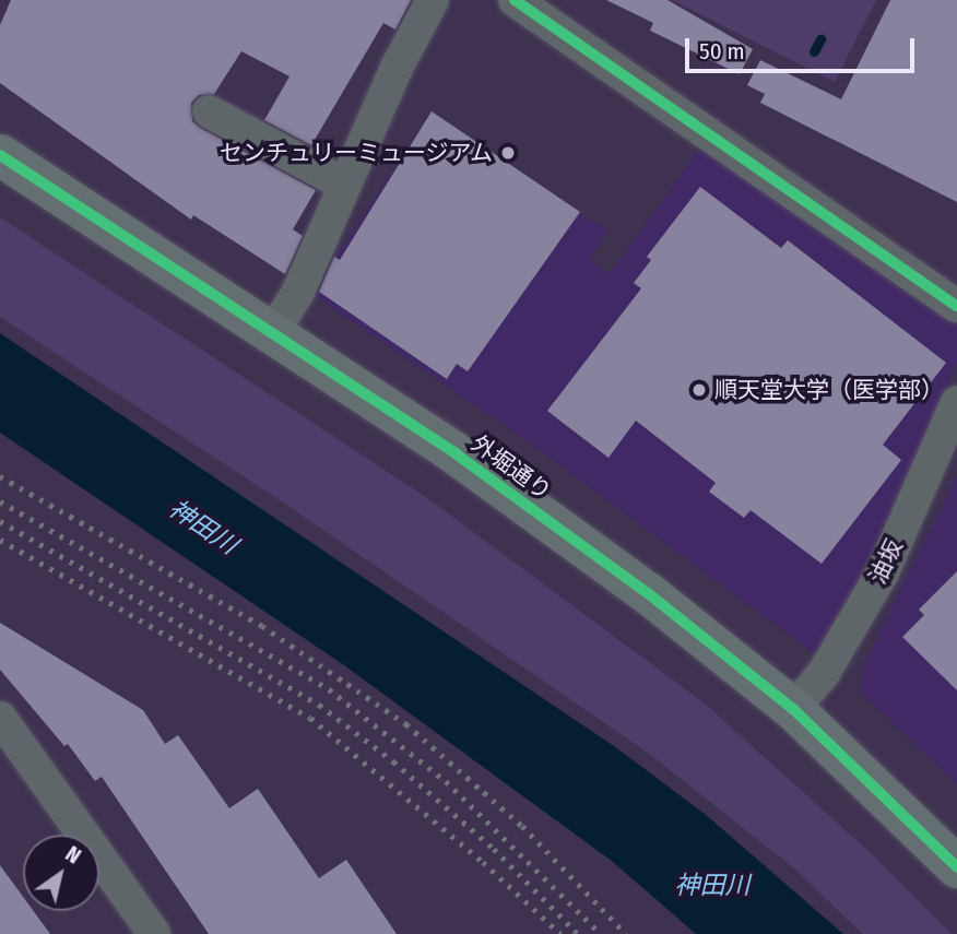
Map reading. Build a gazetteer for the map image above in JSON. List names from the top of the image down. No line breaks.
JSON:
{"streets":{"main road":["外堀通り"],"street":["油坂"]},"crossings":[["外堀通り","油坂"]],"water":["神田川"],"places":["センチュリーミュージアム","順天堂大学（医学部）"],"scale_bar":"50 m","north":"top right"}
